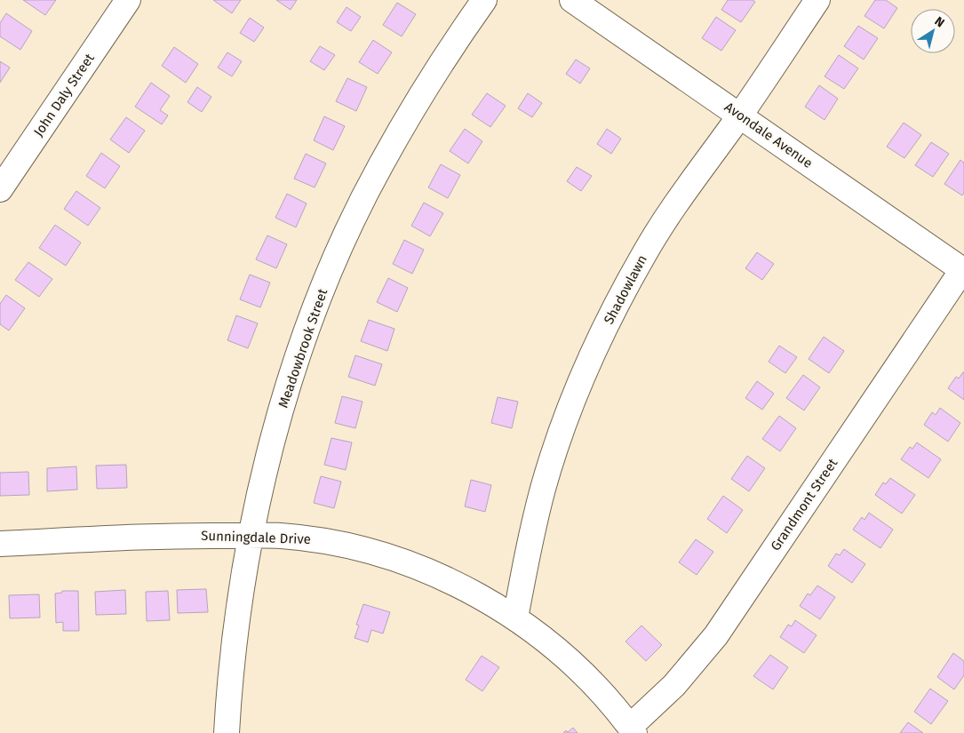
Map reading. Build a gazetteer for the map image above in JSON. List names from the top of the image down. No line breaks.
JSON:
{"streets":{"street":["John Daly Street","Avondale Avenue","Shadowlawn","Meadowbrook Street","Grandmont Street","Sunningdale Drive"]},"crossings":[["Avondale Avenue","Shadowlawn"],["Avondale Avenue","Grandmont Street"],["Shadowlawn","Sunningdale Drive"],["Meadowbrook Street","Sunningdale Drive"],["Grandmont Street","Sunningdale Drive"]],"north":"top right"}
